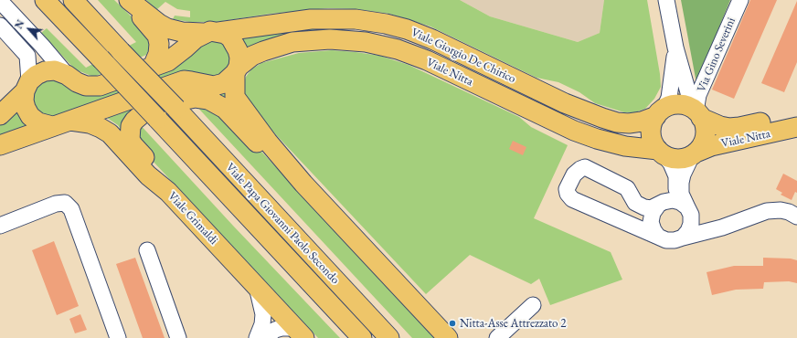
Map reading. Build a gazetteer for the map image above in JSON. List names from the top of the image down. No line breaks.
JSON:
{"streets":{"main road":["Viale Giorgio De Chirico","Viale Nitta","Viale Grimaldi","Viale Papa Giovanni Paolo Secondo"],"street":["Via Gino Severini"]},"crossings":[["Via Gino Severini","Viale Giorgio De Chirico"],["Via Gino Severini","Viale Nitta"],["Viale Giorgio De Chirico","Viale Nitta"],["Viale Nitta","Viale Grimaldi"]],"places":["Nitta-Asse Attrezzato 2"],"north":"top left"}
